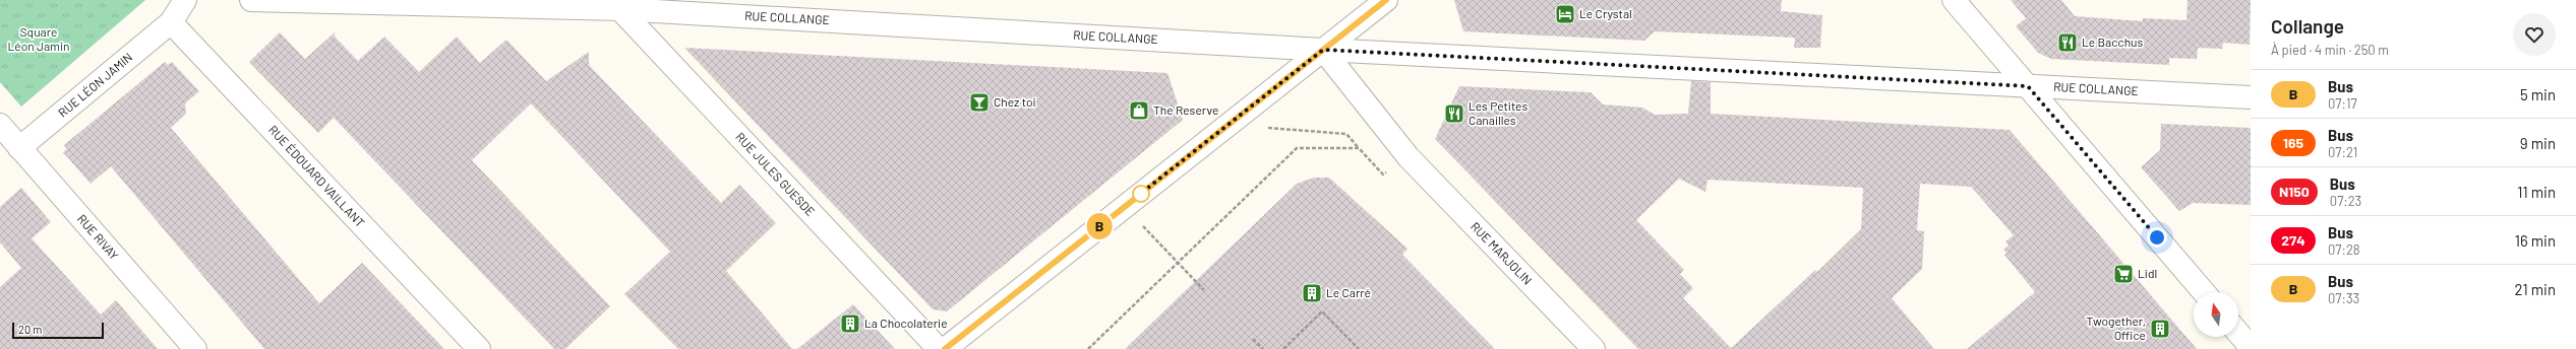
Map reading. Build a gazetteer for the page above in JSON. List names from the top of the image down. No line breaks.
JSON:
{"streets":{"street":["RUE COLLANGE","RUE LÉON JAMIN","RUE JULES GUESDE","RUE ÉDOUARD VAILLANT","RUE RIVAY","RUE MARJOLIN"]},"crossings":[["RUE COLLANGE","RUE JULES GUESDE"],["RUE COLLANGE","RUE MARJOLIN"],["RUE LÉON JAMIN","RUE ÉDOUARD VAILLANT"],["RUE LÉON JAMIN","RUE RIVAY"]],"parks":["Square Léon Jamin"],"places":{"hotel":["Le Crystal"],"restaurant":["Le Bacchus","Les Petites Canailles"],"bar":["Chez toi"],"shop":["The Reserve"],"supermarket":["Lidl"],"building":["Le Carré","La Chocolaterie","Twogether, Office"]},"lines":["bus line B"],"scale_bar":"20 m","north":"top","page":{"on_map":"B","heading":["Collange","À pied · 4 min · 250 m"],"list":[{"mark":"B","name":"Bus","note":"07:17","value":"5 min"},{"mark":"165","name":"Bus","note":"07:21","value":"9 min"},{"mark":"N150","name":"Bus","note":"07:23","value":"11 min"},{"mark":"274","name":"Bus","note":"07:28","value":"16 min"},{"mark":"B","name":"Bus","note":"07:33","value":"21 min"}],"scale":"20 m"}}
